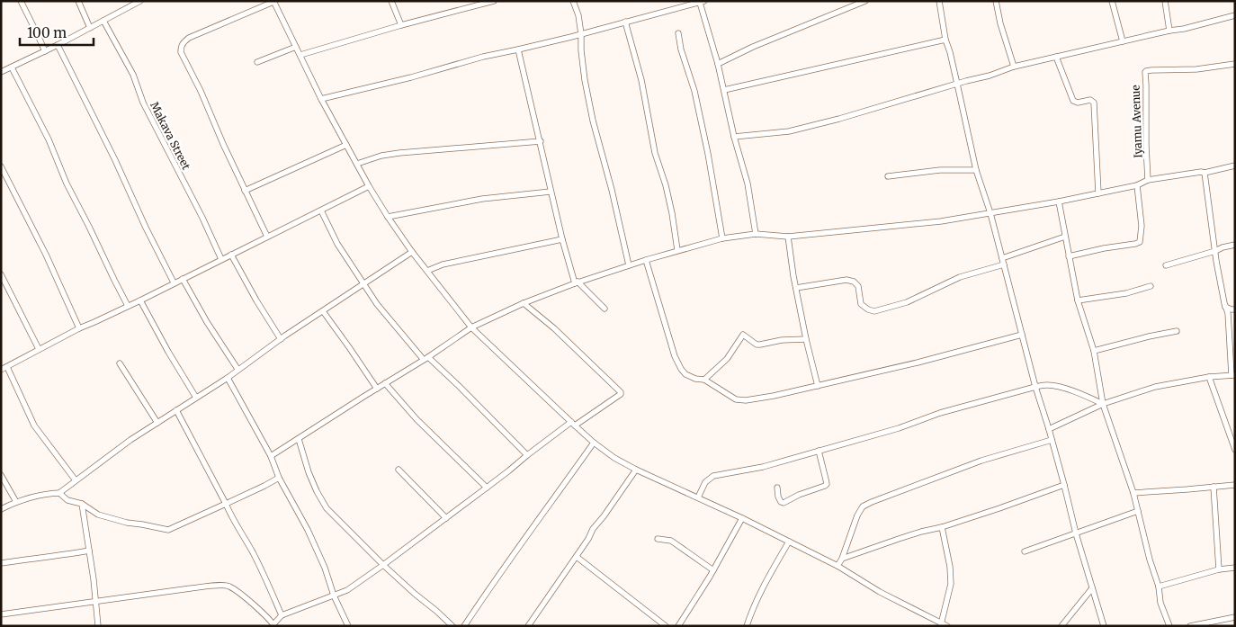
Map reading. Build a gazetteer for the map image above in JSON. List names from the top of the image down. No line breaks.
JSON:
{"streets":{"street":["Iyamu Avenue","Makava Street"]},"scale_bar":"100 m"}
